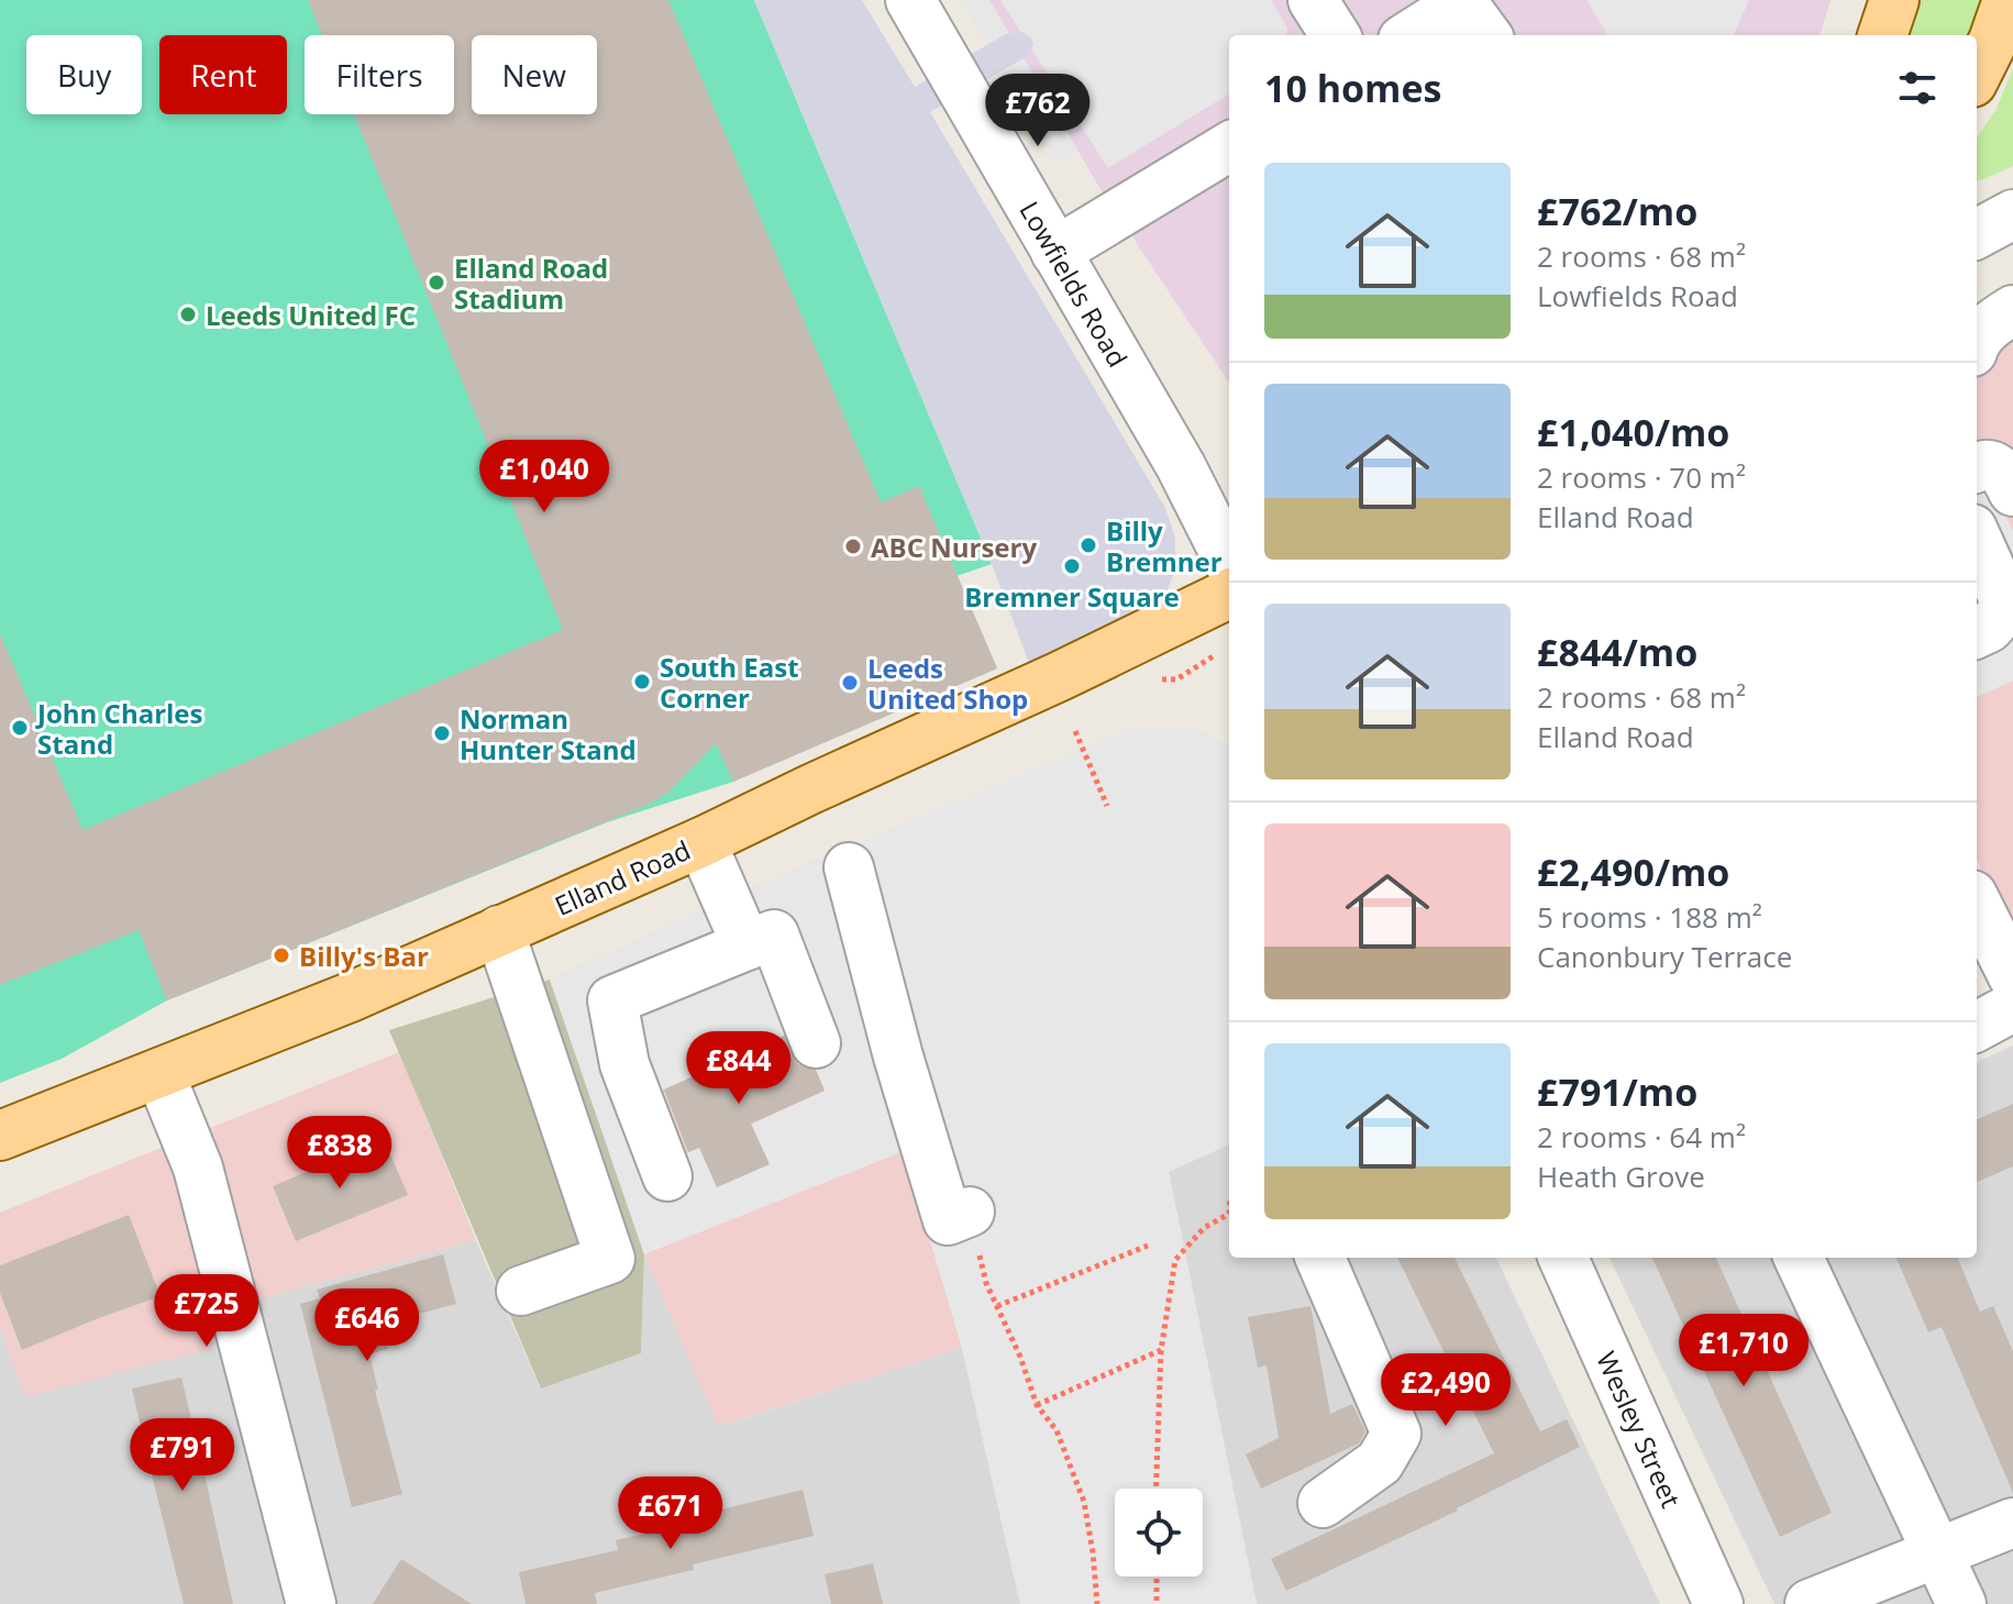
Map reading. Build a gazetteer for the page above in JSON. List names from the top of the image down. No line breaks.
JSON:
{"streets":{"main road":["Elland Road"],"street":["Lowfields Road","Wesley Street"]},"places":["Elland Road Stadium","Leeds United FC","Billy Bremner","ABC Nursery","Bremner Square","South East Corner","Leeds United Shop","John Charles Stand","Norman Hunter Stand","Billy's Bar"],"page":{"chip":["Buy","Rent","Filters","New"],"heading":"10 homes","price":["£762","£1,040","£844","£838","£725","£646","£1,710","£2,490","£791","£671"],"list":[{"name":"£762/mo","note":"2 rooms · 68 m² · Lowfields Road"},{"name":"£1,040/mo","note":"2 rooms · 70 m² · Elland Road"},{"name":"£844/mo","note":"2 rooms · 68 m² · Elland Road"},{"name":"£2,490/mo","note":"5 rooms · 188 m² · Canonbury Terrace"},{"name":"£791/mo","note":"2 rooms · 64 m² · Heath Grove"}]}}
